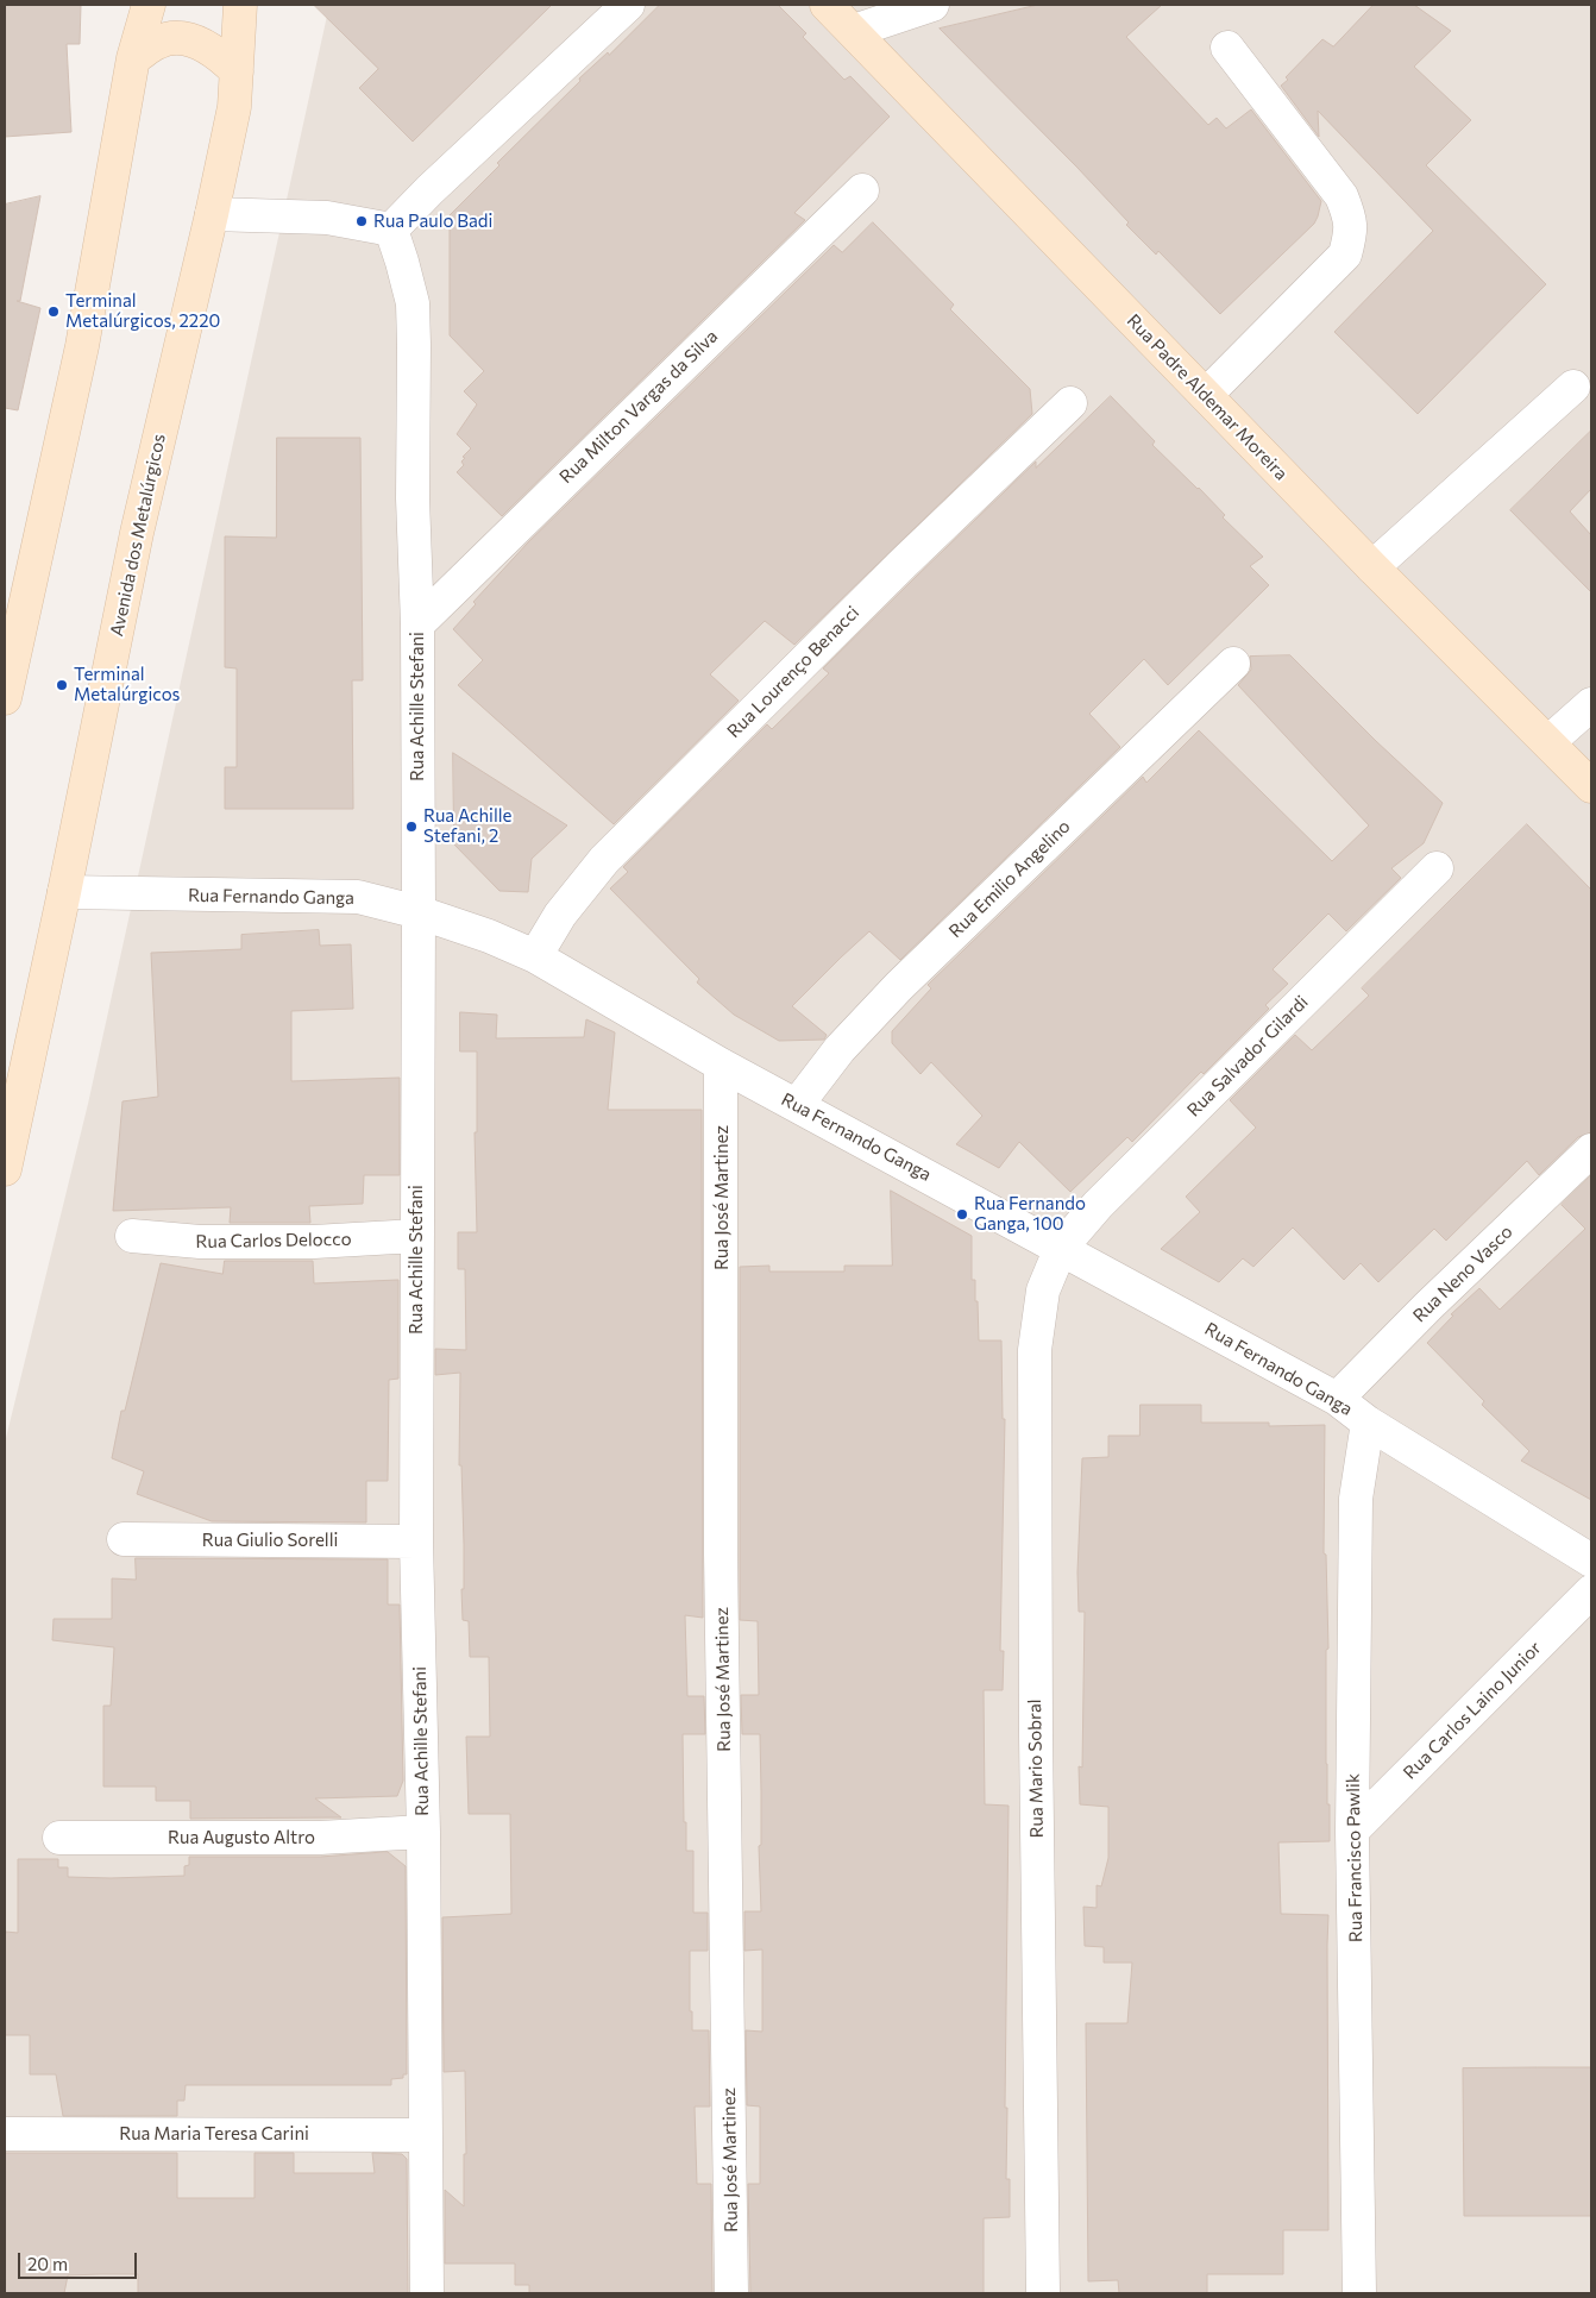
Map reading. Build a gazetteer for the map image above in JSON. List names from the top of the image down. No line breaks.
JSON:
{"streets":{"street":["Rua Padre Aldemar Moreira","Rua Milton Vargas da Silva","Avenida dos Metalúrgicos","Rua Lourenço Benacci","Rua Achille Stefani","Rua Emilio Angelino","Rua Fernando Ganga","Rua Salvador Gilardi","Rua José Martinez","Rua Carlos Delocco","Rua Neno Vasco","Rua Giulio Sorelli","Rua Carlos Laino Junior","Rua Mario Sobral","Rua Augusto Altro","Rua Francisco Pawlik","Rua Maria Teresa Carini"]},"crossings":[["Rua Milton Vargas da Silva","Rua Achille Stefani"],["Avenida dos Metalúrgicos","Rua Fernando Ganga"],["Rua Lourenço Benacci","Rua Fernando Ganga"],["Rua Achille Stefani","Rua Fernando Ganga"],["Rua Achille Stefani","Rua Carlos Delocco"],["Rua Achille Stefani","Rua Giulio Sorelli"],["Rua Achille Stefani","Rua Augusto Altro"],["Rua Achille Stefani","Rua Maria Teresa Carini"],["Rua Emilio Angelino","Rua Fernando Ganga"],["Rua Fernando Ganga","Rua Salvador Gilardi"],["Rua Fernando Ganga","Rua José Martinez"],["Rua Fernando Ganga","Rua Neno Vasco"],["Rua Fernando Ganga","Rua Mario Sobral"],["Rua Fernando Ganga","Rua Francisco Pawlik"],["Rua Salvador Gilardi","Rua Mario Sobral"],["Rua Carlos Laino Junior","Rua Francisco Pawlik"]],"places":["Rua Paulo Badi","Terminal Metalúrgicos, 2220","Terminal Metalúrgicos","Rua Achille Stefani, 2","Rua Fernando Ganga, 100"],"scale_bar":"20 m"}
